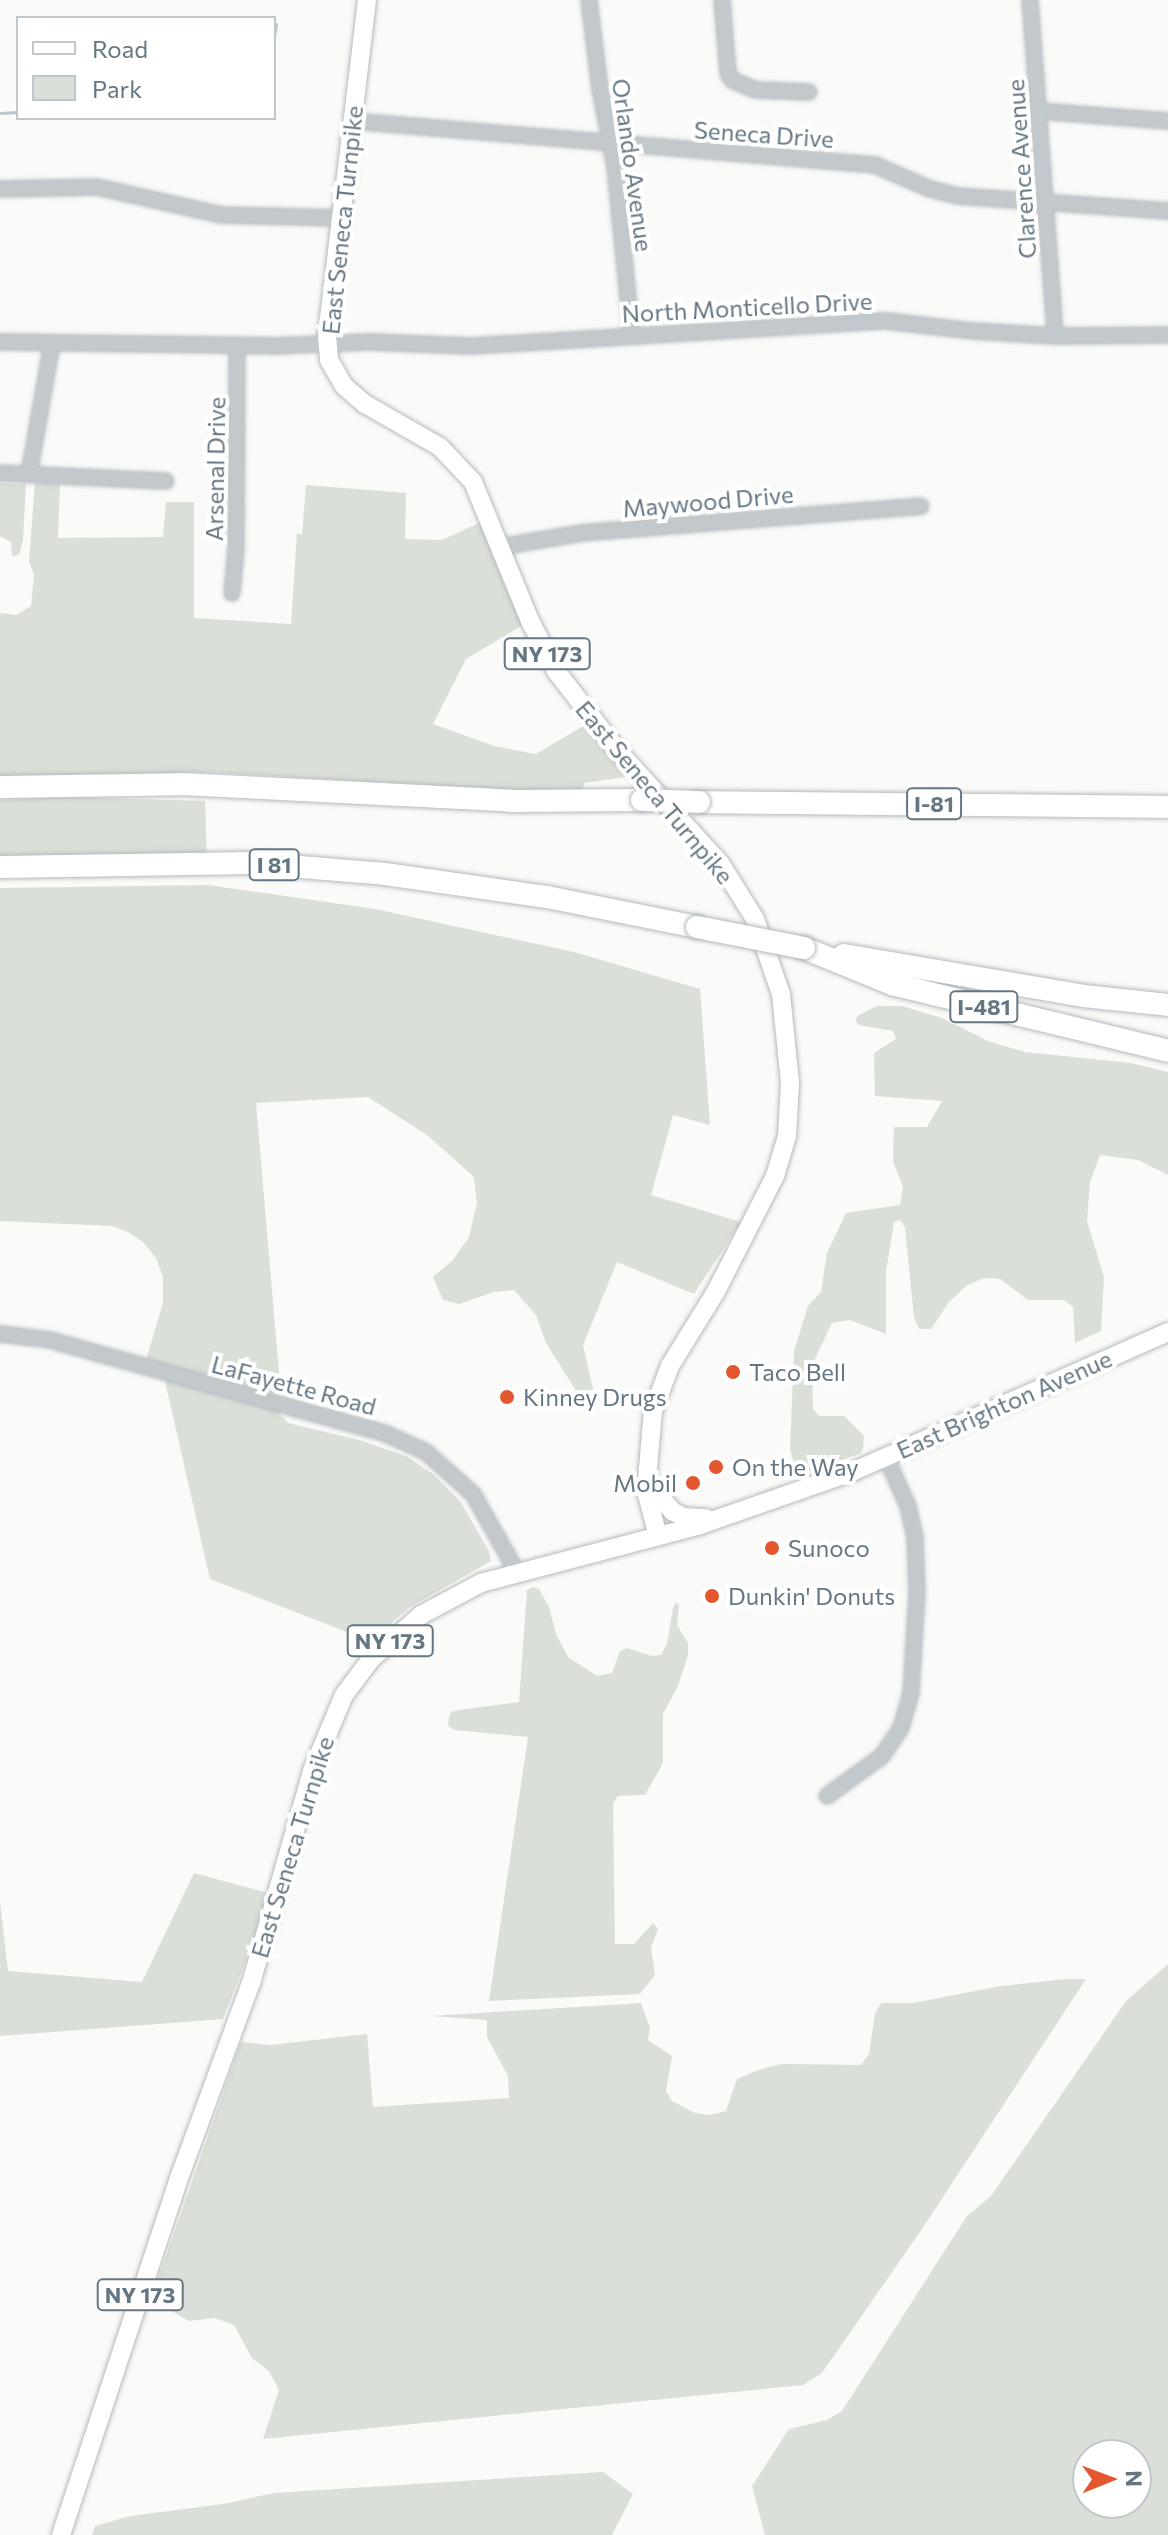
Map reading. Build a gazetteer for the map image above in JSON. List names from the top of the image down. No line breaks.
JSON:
{"streets":{"highway":["I-81","I 81","I-481"],"main road":["East Seneca Turnpike","NY 173","East Brighton Avenue"],"street":["Seneca Drive","Orlando Avenue","Clarence Avenue","North Monticello Drive","Arsenal Drive","Maywood Drive","LaFayette Road"]},"crossings":[["Seneca Drive","Orlando Avenue"],["Seneca Drive","Clarence Avenue"],["Seneca Drive","East Seneca Turnpike"],["Orlando Avenue","North Monticello Drive"],["Clarence Avenue","North Monticello Drive"],["East Seneca Turnpike","North Monticello Drive"],["East Seneca Turnpike","Maywood Drive"],["East Seneca Turnpike","LaFayette Road"],["East Seneca Turnpike","East Brighton Avenue"],["North Monticello Drive","Arsenal Drive"],["I 81","I-481"]],"places":["Taco Bell","Kinney Drugs","On the Way","Mobil","Sunoco","Dunkin' Donuts"],"legend":["Road","Park"],"north":"right"}
